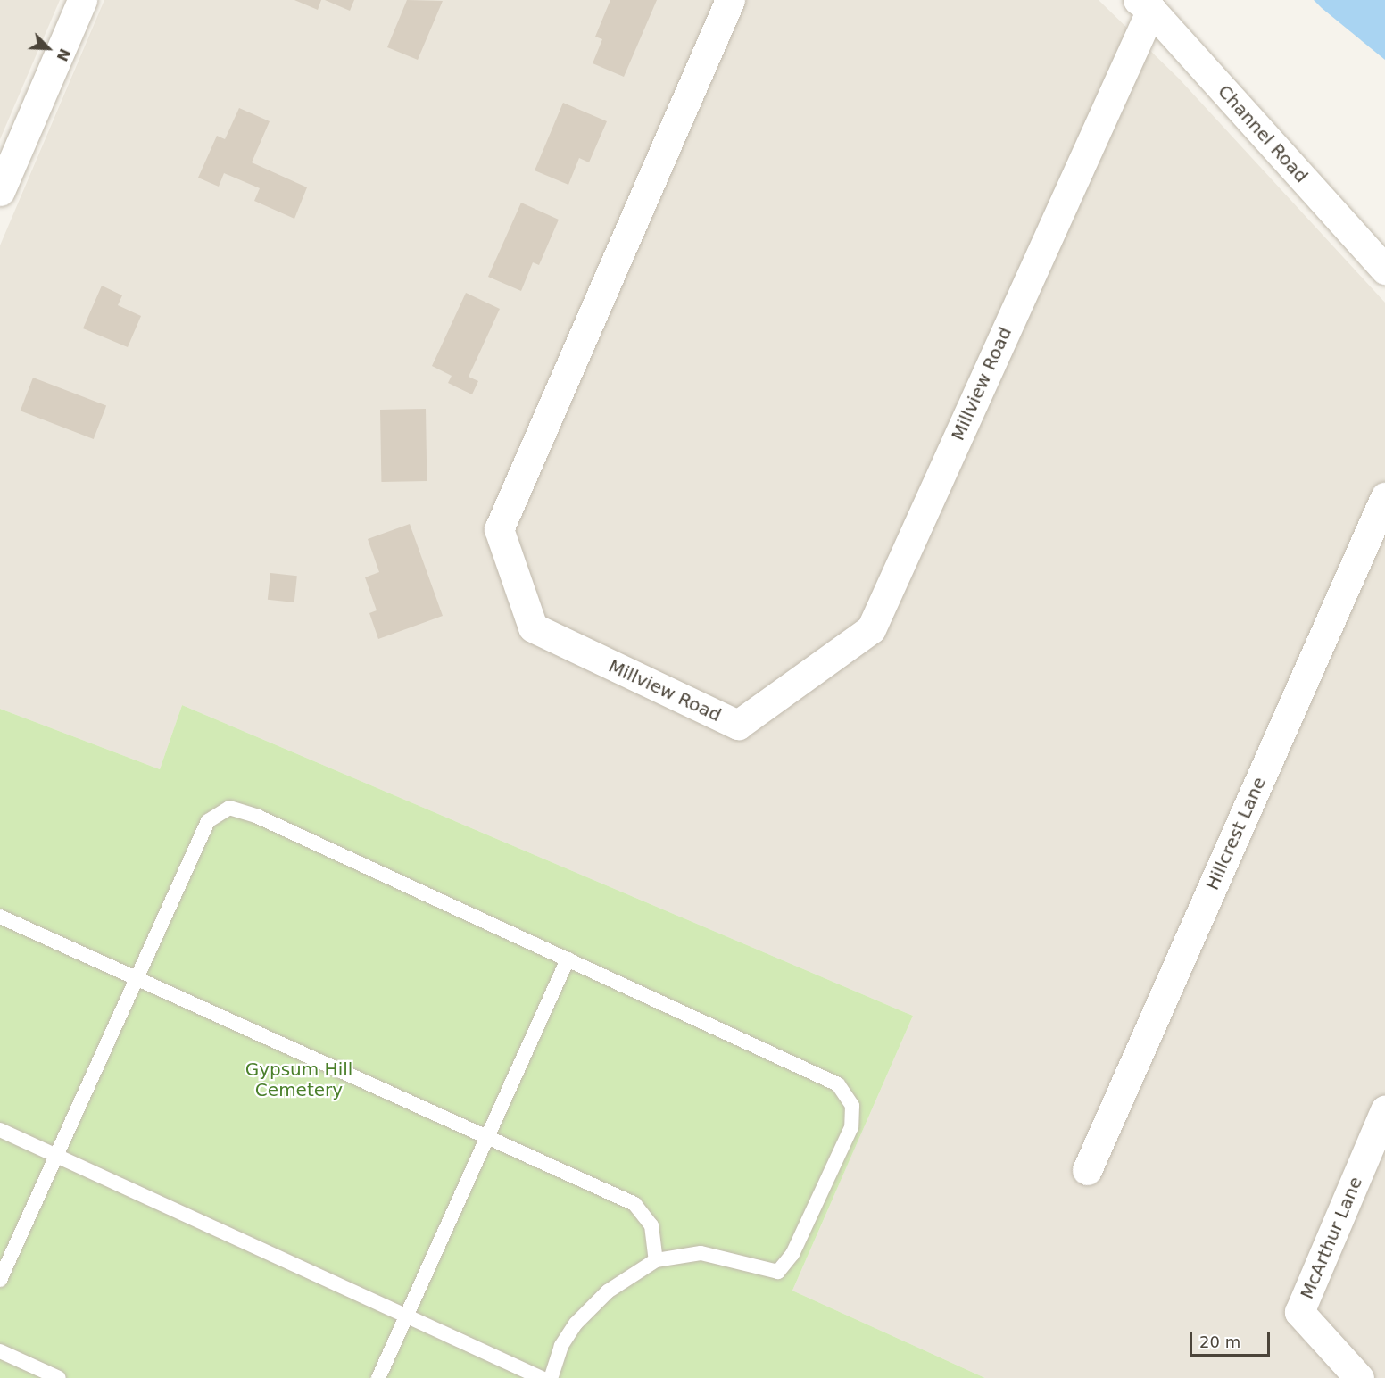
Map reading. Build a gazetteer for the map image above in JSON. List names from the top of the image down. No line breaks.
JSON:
{"streets":{"street":["Channel Road","Millview Road","Hillcrest Lane","McArthur Lane"]},"crossings":[["Channel Road","Millview Road"]],"parks":["Gypsum Hill Cemetery"],"scale_bar":"20 m","north":"bottom right"}
